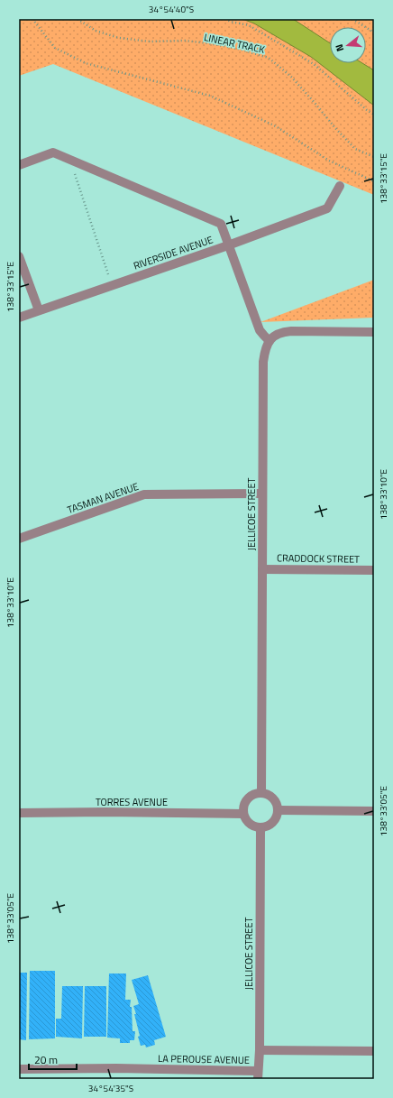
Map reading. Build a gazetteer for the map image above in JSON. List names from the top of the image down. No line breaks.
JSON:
{"streets":{"street":["RIVERSIDE AVENUE","TASMAN AVENUE","JELLICOE STREET","CRADDOCK STREET","TORRES AVENUE","LA PEROUSE AVENUE"],"path":["LINEAR TRACK"]},"crossings":[["TASMAN AVENUE","JELLICOE STREET"],["JELLICOE STREET","CRADDOCK STREET"],["JELLICOE STREET","TORRES AVENUE"],["JELLICOE STREET","LA PEROUSE AVENUE"]],"scale_bar":"20 m","north":"left","coordinates":["34°54'40\"S","138°33'15\"E","138°33'10\"E","138°33'05\"E","34°54'35\"S"]}
